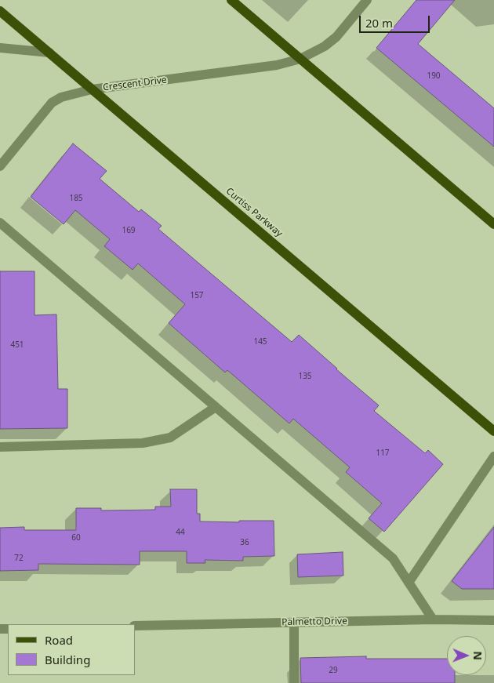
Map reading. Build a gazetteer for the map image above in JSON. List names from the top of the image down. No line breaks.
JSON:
{"streets":{"main road":["Curtiss Parkway"],"street":["Crescent Drive","Palmetto Drive"]},"crossings":[["Crescent Drive","Curtiss Parkway"]],"house_numbers":["190","185","169","157","145","451","135","117","44","60","36","72","29"],"legend":["Road","Building"],"scale_bar":"20 m","north":"right"}
